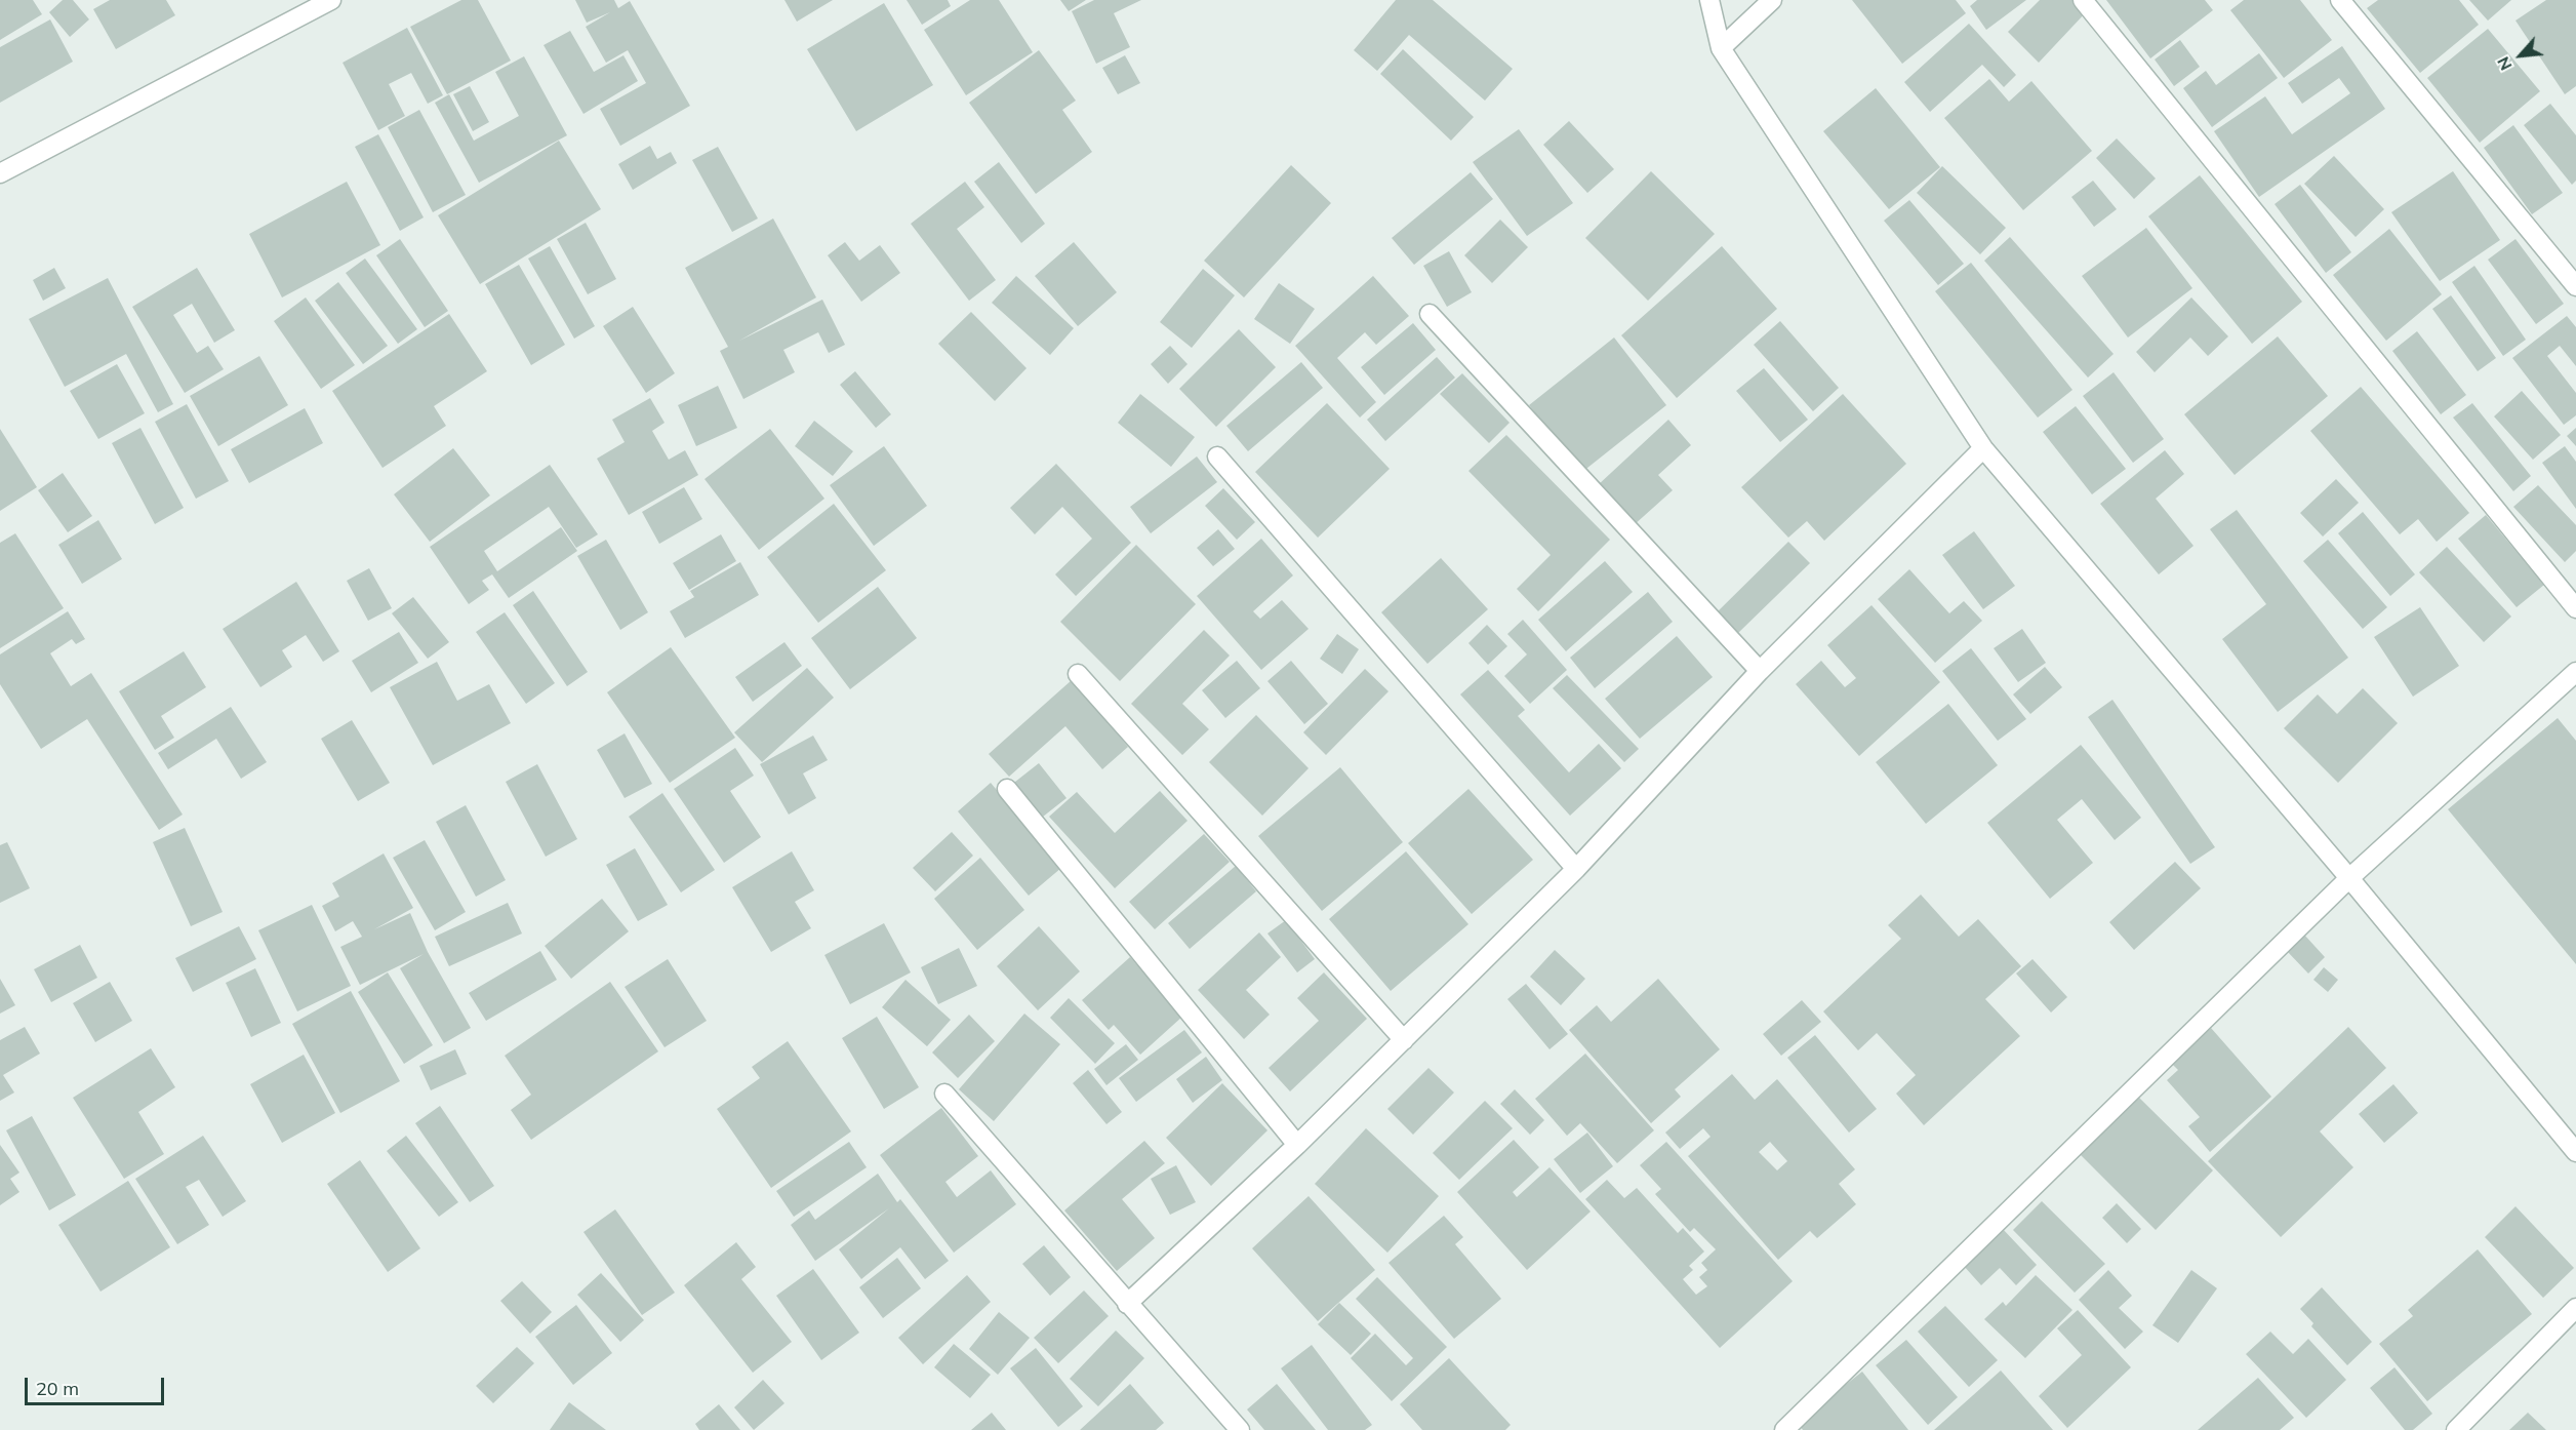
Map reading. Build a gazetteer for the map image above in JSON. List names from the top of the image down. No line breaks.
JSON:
{"scale_bar":"20 m","north":"bottom left"}
